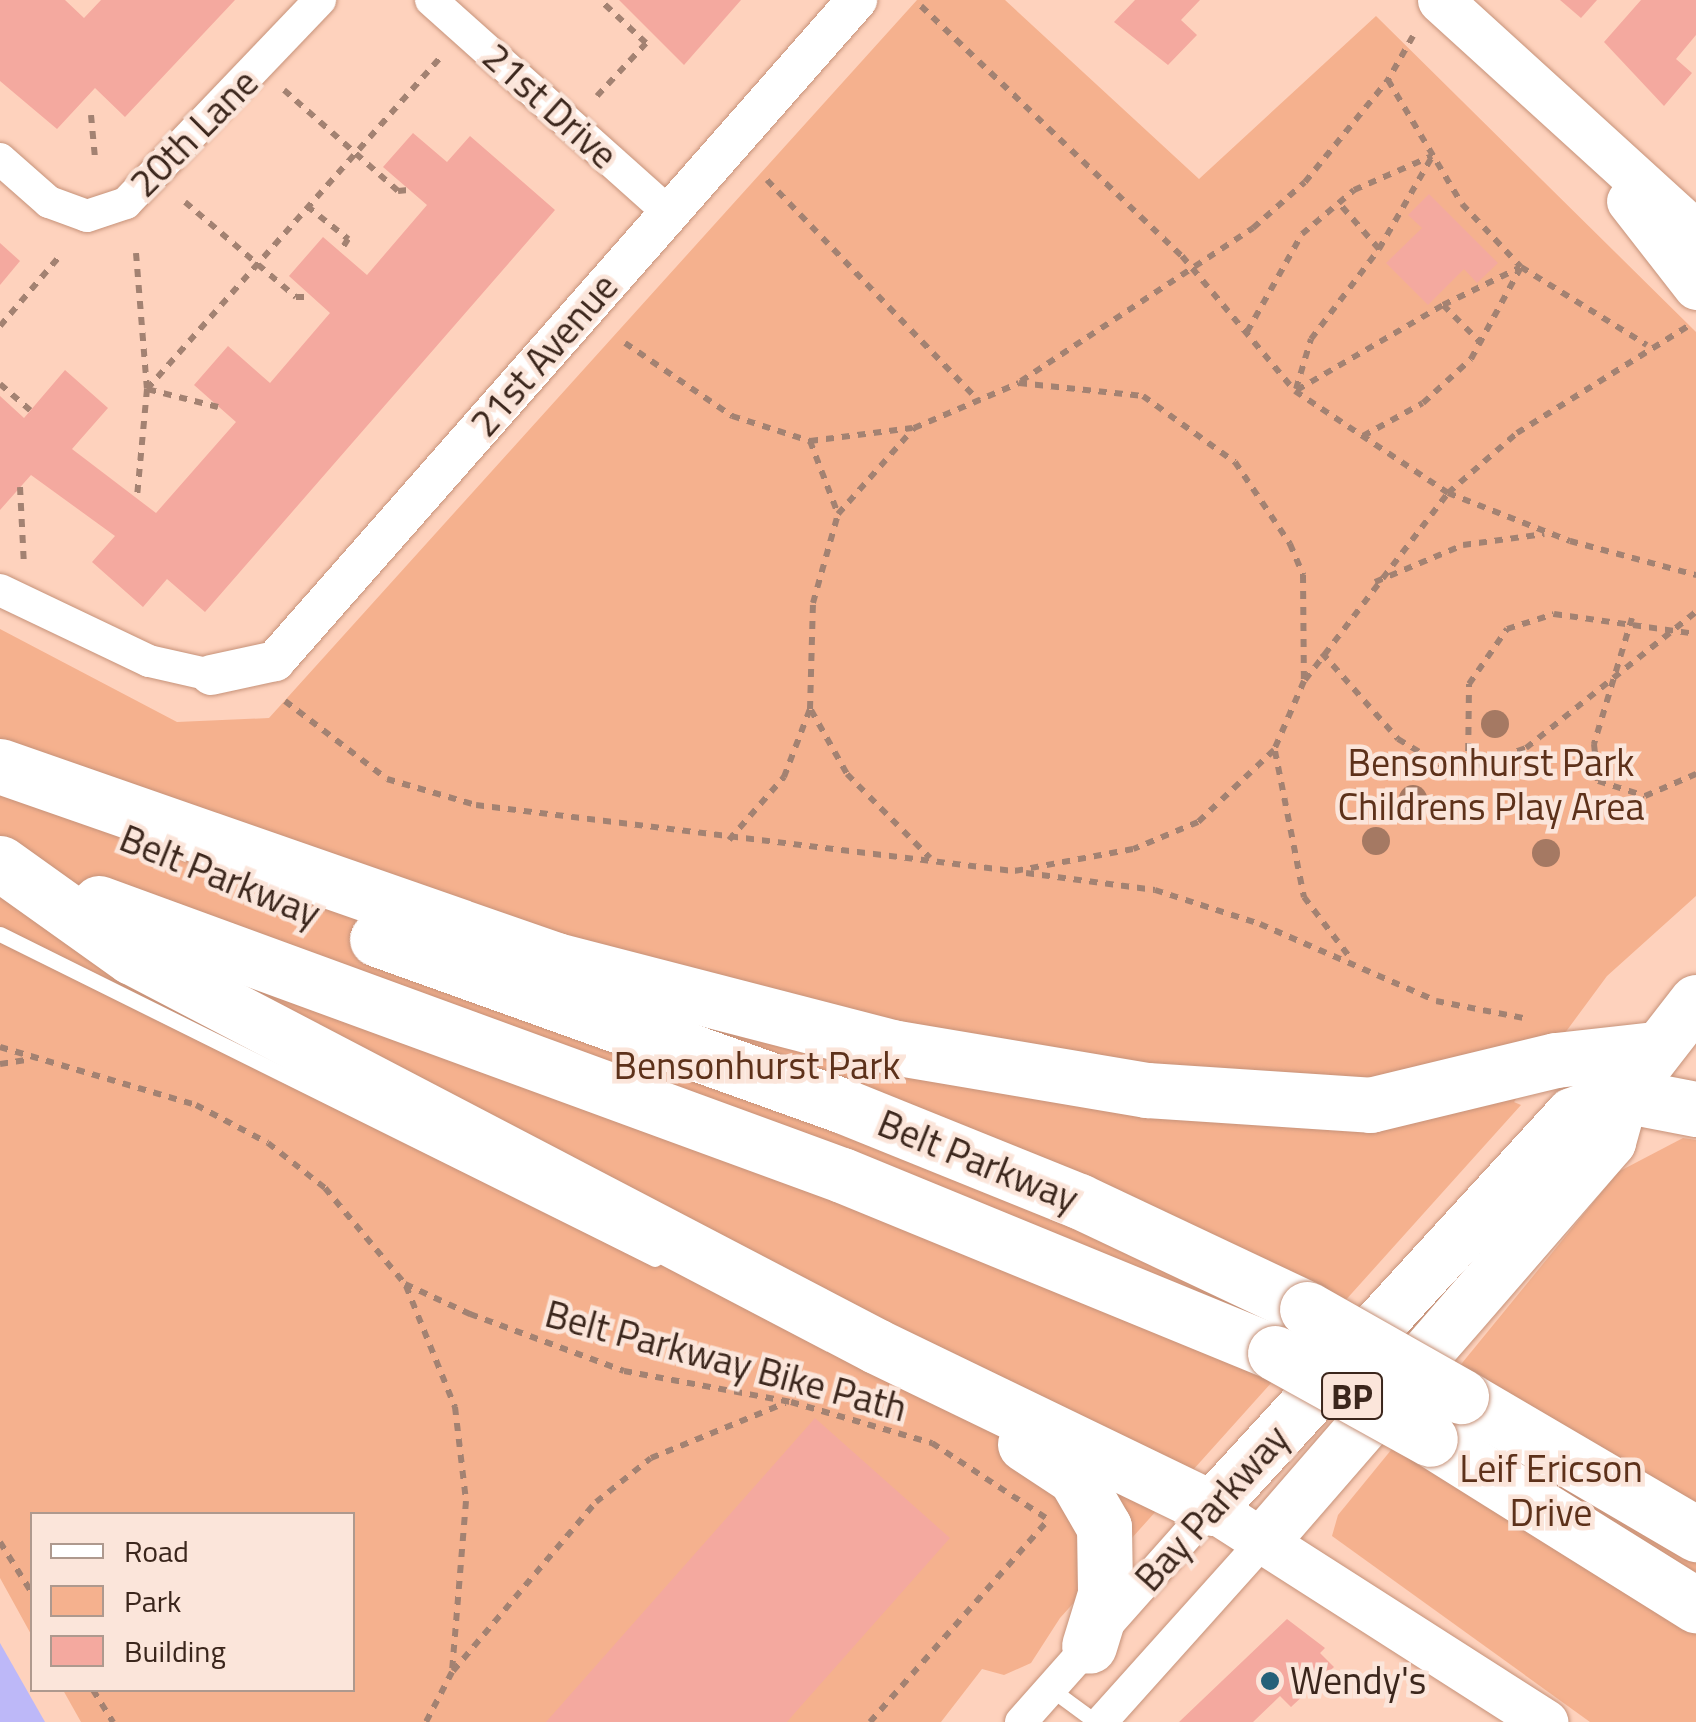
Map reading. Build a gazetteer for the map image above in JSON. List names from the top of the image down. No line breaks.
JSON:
{"streets":{"highway":["Belt Parkway","BP"],"main road":["Bay Parkway"],"street":["21st Drive","20th Lane","21st Avenue"],"path":["Belt Parkway Bike Path"]},"crossings":[["21st Drive","21st Avenue"]],"parks":["Bensonhurst Park Childrens Play Area","Bensonhurst Park","Leif Ericson Drive"],"places":["Wendy's"],"legend":["Road","Park","Building"]}
